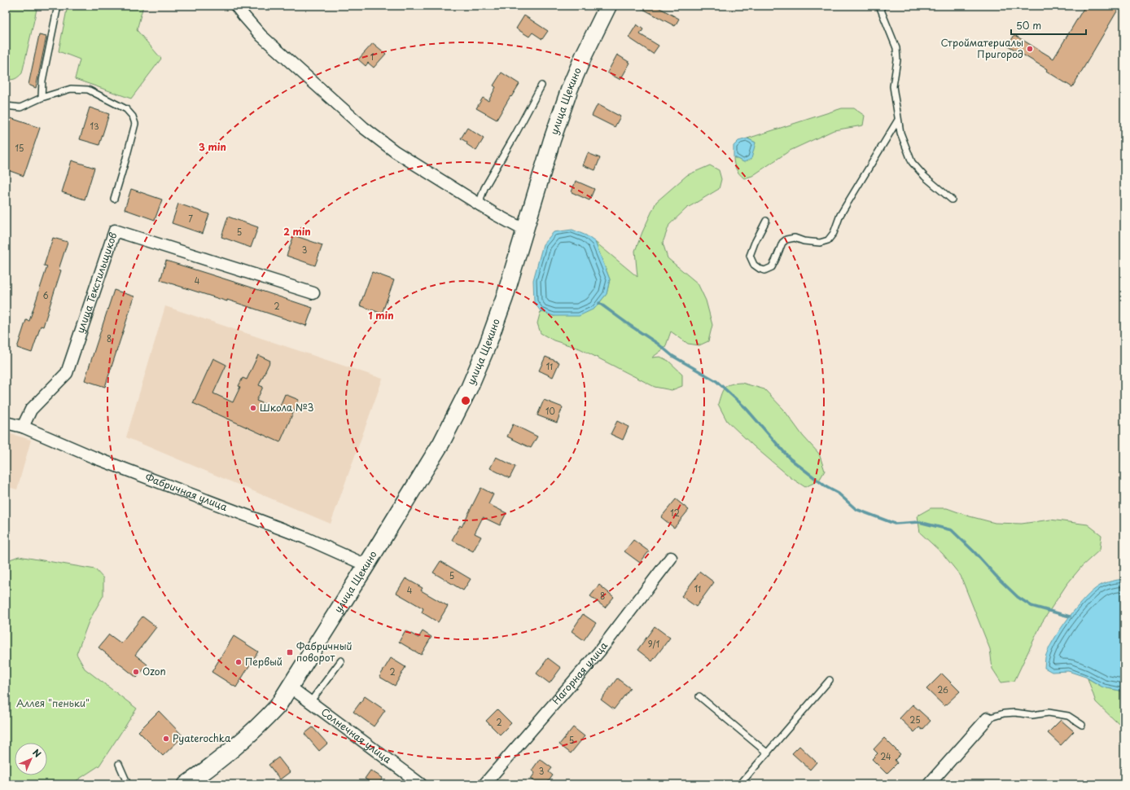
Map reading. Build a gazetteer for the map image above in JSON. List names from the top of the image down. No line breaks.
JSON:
{"streets":{"main road":["улица Щекино"],"street":["улица Текстильщиков","Фабричная улица","Нагорная улица","Солнечная улица"]},"crossings":[["улица Щекино","Фабричная улица"],["улица Щекино","Солнечная улица"],["улица Текстильщиков","Фабричная улица"]],"parks":["Аллея \"пеньки\""],"places":{"other":["Стройматериалы Пригород","Школа №3","Первый","Ozon","Pyaterochka"],"transit":["Фабричный поворот"]},"house_numbers":["1","13","15","7","5","3","4","6","2","8","11","10","12","5","11","4","8","9/1","2","26","25","2","5","24","3"],"scale_bar":"50 m","north":"top right","rings":["3 min","2 min","1 min"]}
